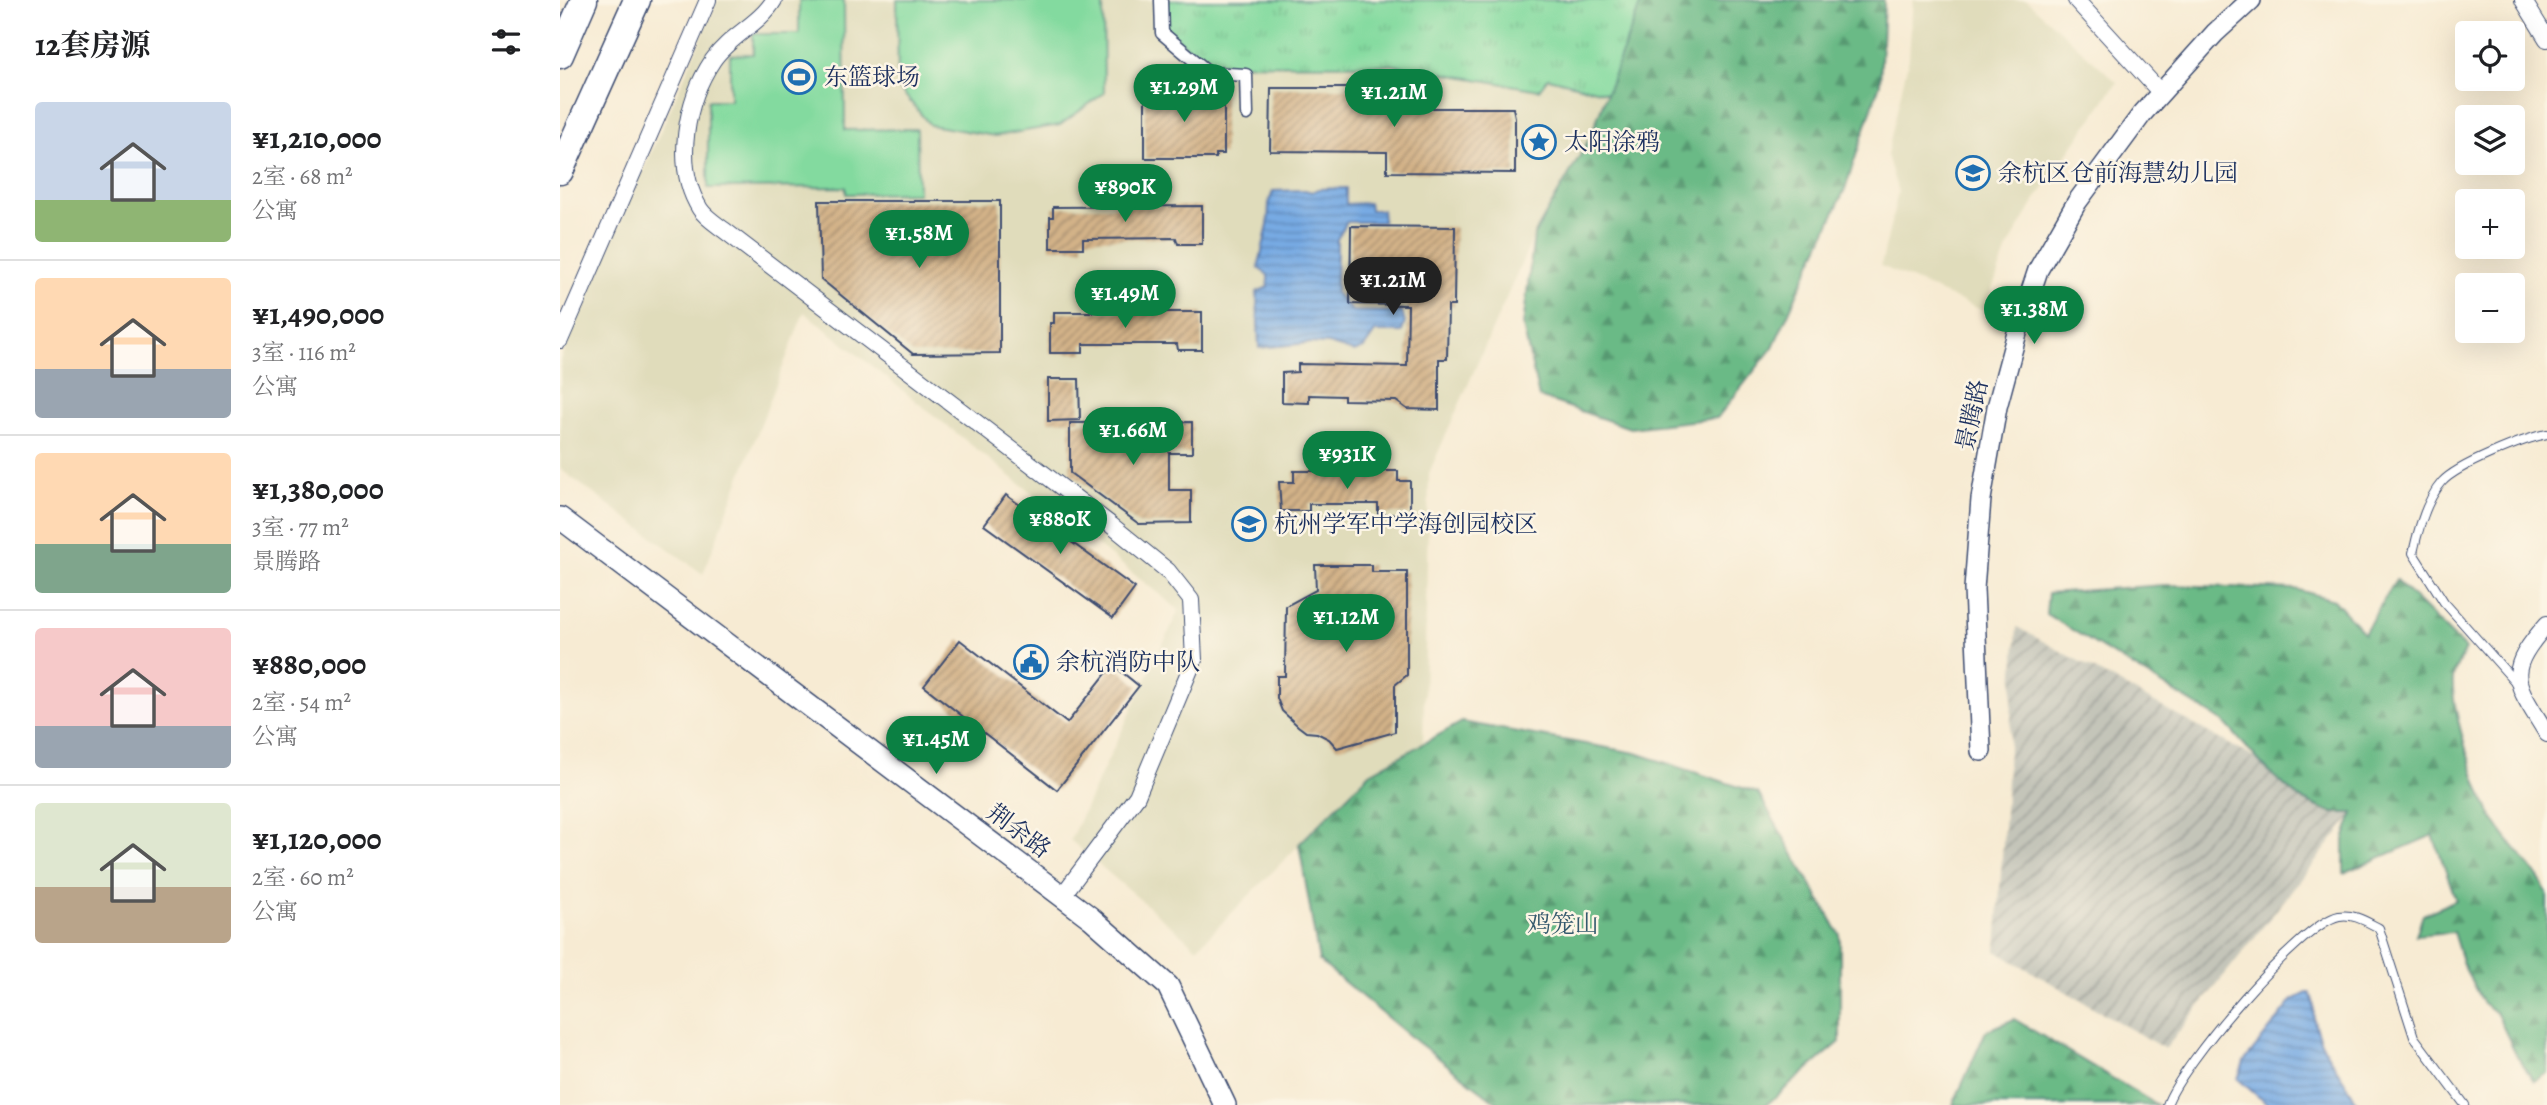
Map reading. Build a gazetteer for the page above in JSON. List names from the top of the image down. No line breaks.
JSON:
{"streets":{"main road":["荆余路"],"street":["景腾路"]},"parks":["鸡笼山"],"places":{"sports":["东篮球场"],"place":["太阳涂鸦"],"school or university":["余杭区仓前海慧幼儿园","杭州学军中学海创园校区"],"public building":["余杭消防中队"]},"page":{"heading":"12套房源","map_buttons":["+","−"],"price":["¥1.29M","¥1.21M","¥890K","¥1.58M","¥1.21M","¥1.49M","¥1.38M","¥1.66M","¥931K","¥880K","¥1.12M","¥1.45M"],"list":[{"name":"¥1,210,000","note":"2室 · 68 m² · 公寓"},{"name":"¥1,490,000","note":"3室 · 116 m² · 公寓"},{"name":"¥1,380,000","note":"3室 · 77 m² · 景腾路"},{"name":"¥880,000","note":"2室 · 54 m² · 公寓"},{"name":"¥1,120,000","note":"2室 · 60 m² · 公寓"}]}}
